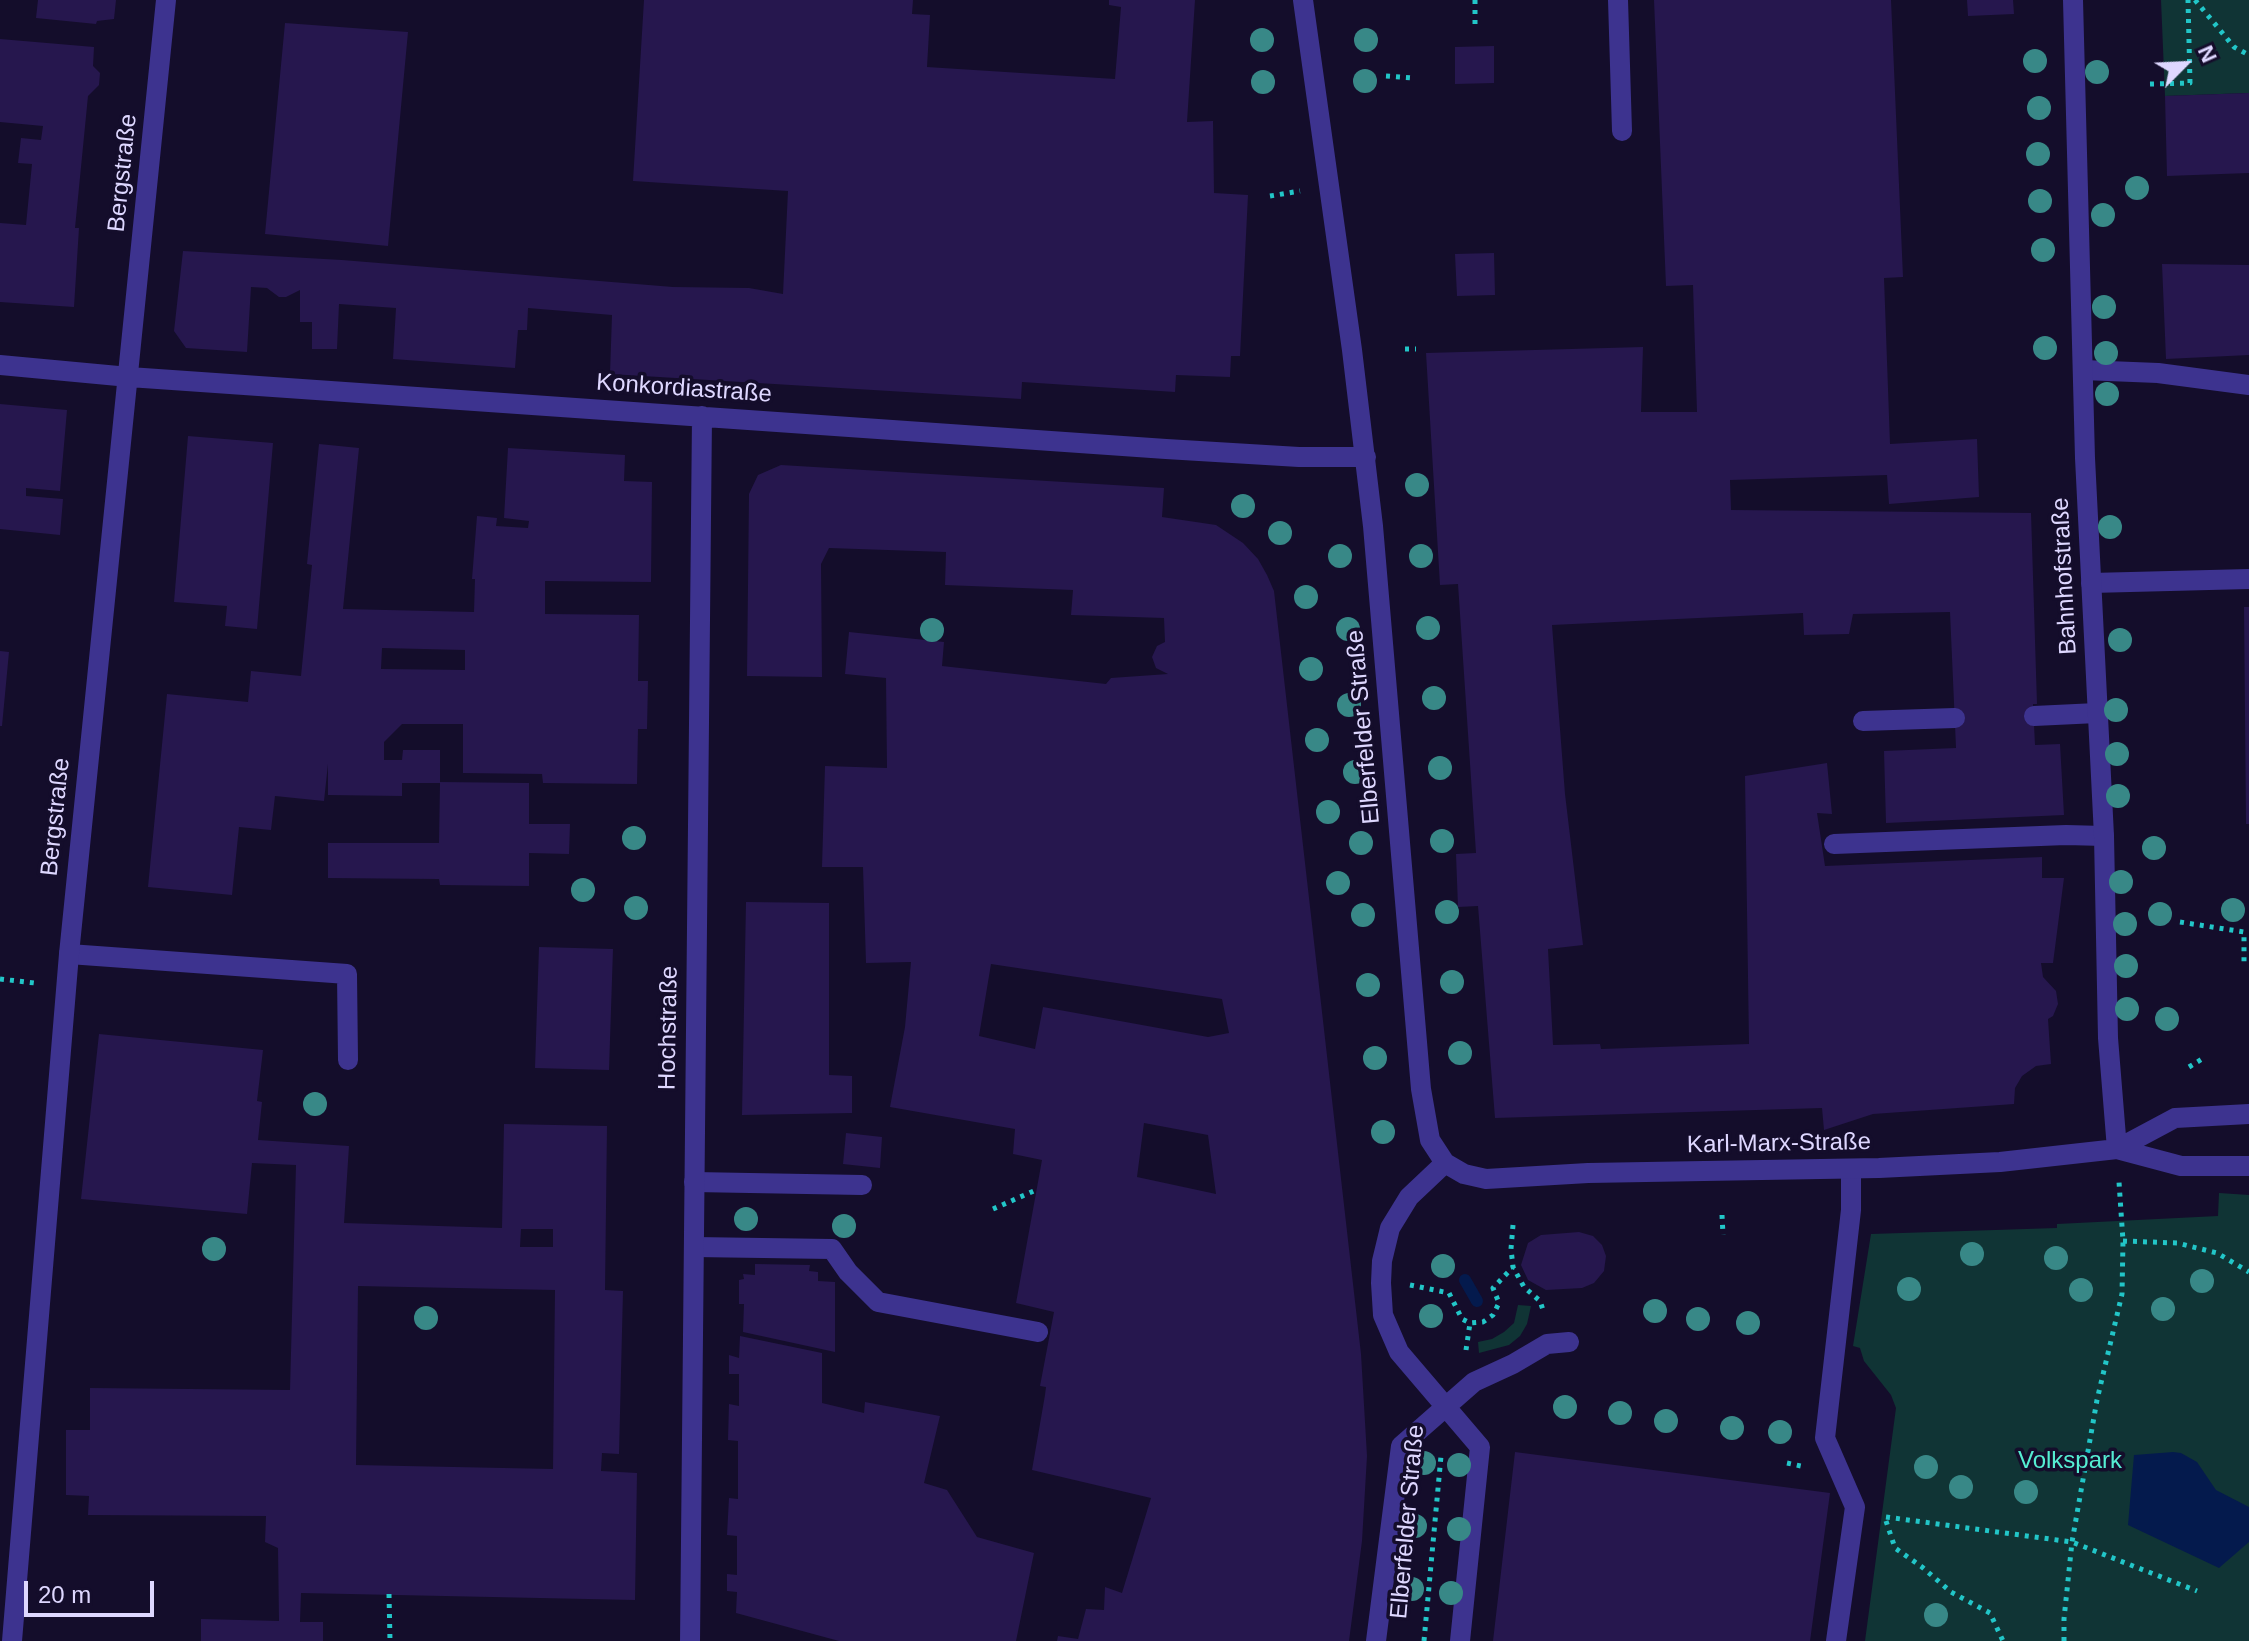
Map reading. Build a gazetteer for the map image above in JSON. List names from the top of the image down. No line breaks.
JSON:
{"streets":{"street":["Bergstraße","Konkordiastraße","Bahnhofstraße","Elberfelder Straße","Hochstraße","Karl-Marx-Straße"]},"crossings":[["Bergstraße","Konkordiastraße"],["Konkordiastraße","Elberfelder Straße"],["Konkordiastraße","Hochstraße"],["Bahnhofstraße","Karl-Marx-Straße"],["Elberfelder Straße","Karl-Marx-Straße"]],"parks":["Volkspark"],"scale_bar":"20 m","north":"top right"}
